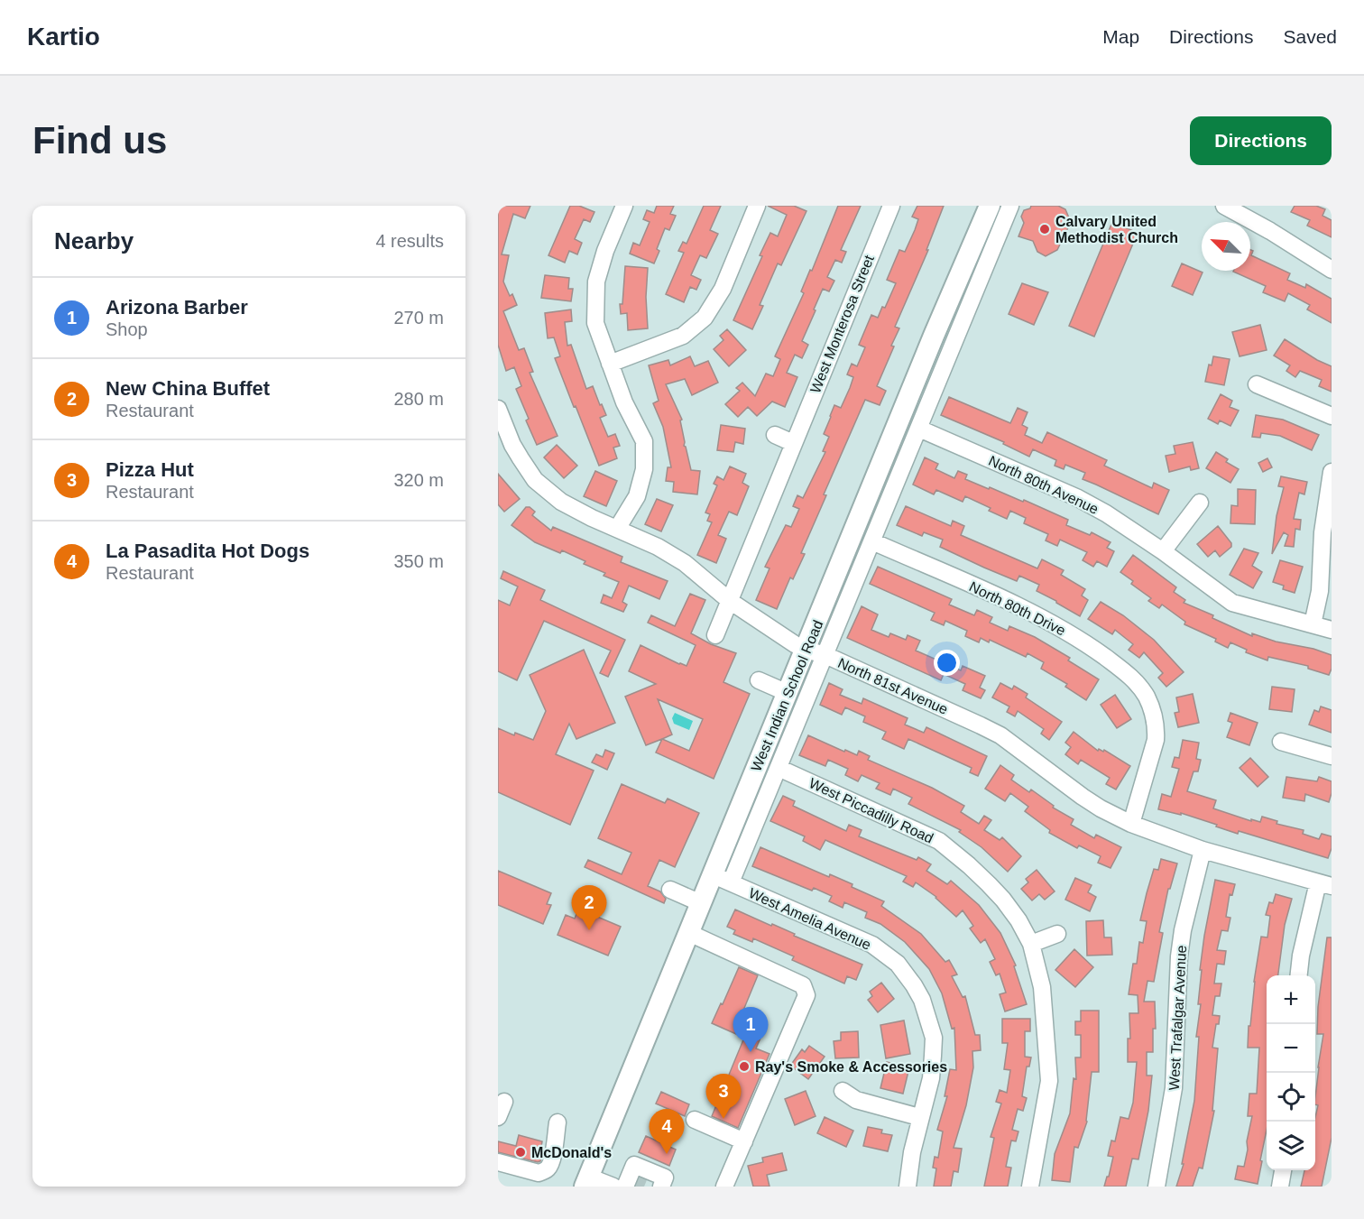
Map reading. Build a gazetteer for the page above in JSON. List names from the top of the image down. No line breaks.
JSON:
{"streets":{"main road":["West Indian School Road"],"street":["West Monterosa Street","North 80th Avenue","North 80th Drive","North 81st Avenue","West Piccadilly Road","West Amelia Avenue","West Trafalgar Avenue"]},"crossings":[["West Monterosa Street","North 81st Avenue"],["North 80th Avenue","West Indian School Road"],["North 80th Drive","North 81st Avenue"],["North 80th Drive","West Indian School Road"],["North 81st Avenue","West Indian School Road"],["North 81st Avenue","West Trafalgar Avenue"],["West Indian School Road","West Piccadilly Road"],["West Indian School Road","West Amelia Avenue"]],"places":["Calvary United Methodist Church","Ray's Smoke & Accessories","McDonald's"],"north":"top left","page":{"header":"Kartio","nav":["Map","Directions","Saved"],"buttons":"Directions","title":"Find us","heading":["Nearby","4 results"],"list":[{"mark":"1","name":"Arizona Barber","note":"Shop","value":"270 m"},{"mark":"2","name":"New China Buffet","note":"Restaurant","value":"280 m"},{"mark":"3","name":"Pizza Hut","note":"Restaurant","value":"320 m"},{"mark":"4","name":"La Pasadita Hot Dogs","note":"Restaurant","value":"350 m"}],"pins":["2","1","3","4"],"map_buttons":["+","−"]}}
